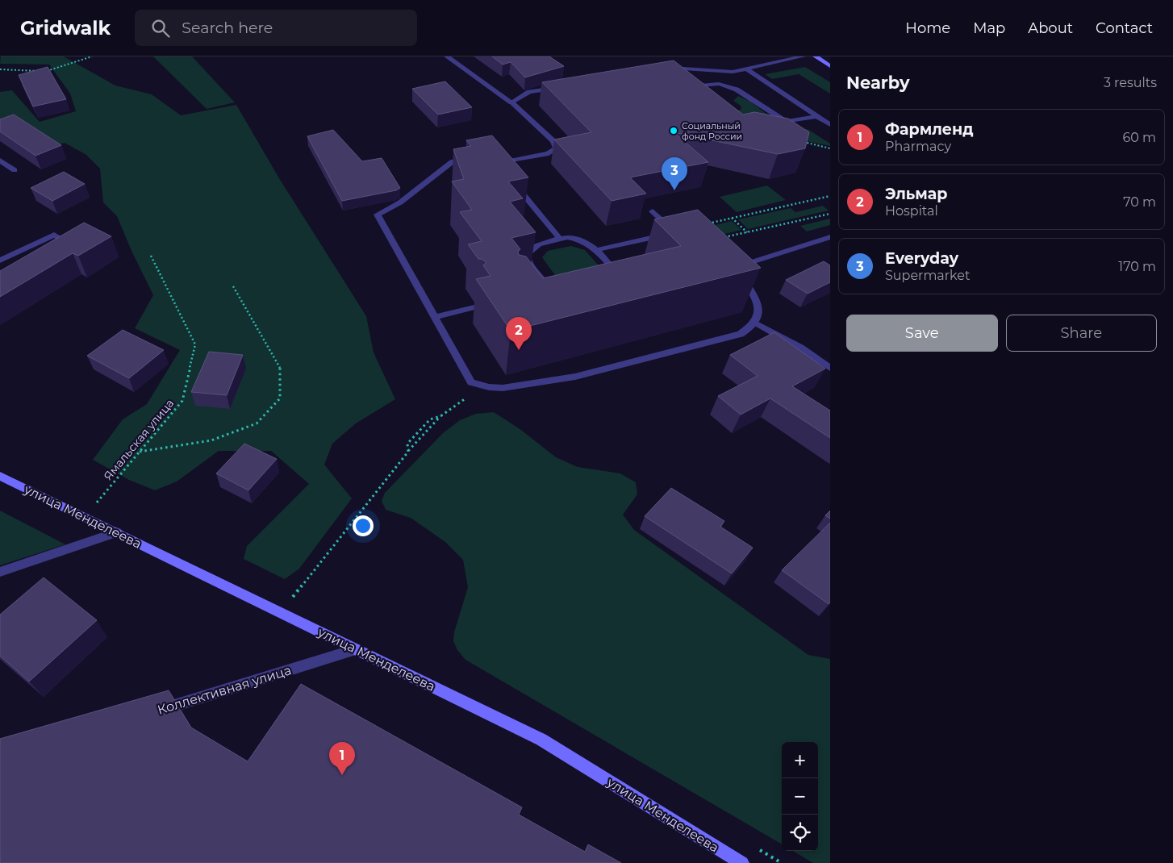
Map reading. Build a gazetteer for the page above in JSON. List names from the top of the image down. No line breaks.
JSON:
{"streets":{"main road":["улица Менделеева"],"street":["Коллективная улица"],"path":["Ямальская улица"]},"crossings":[["Ямальская улица","улица Менделеева"],["улица Менделеева","Коллективная улица"]],"places":["Социальный фонд России"],"page":{"header":"Gridwalk","search":"Search here","nav":["Home","Map","About","Contact"],"heading":["Nearby","3 results"],"list":[{"mark":"1","name":"Фармленд","note":"Pharmacy","value":"60 m"},{"mark":"2","name":"Эльмар","note":"Hospital","value":"70 m"},{"mark":"3","name":"Everyday","note":"Supermarket","value":"170 m"}],"pins":["3","2","1"],"buttons":["Save","Share"],"map_buttons":["+","−"]}}
